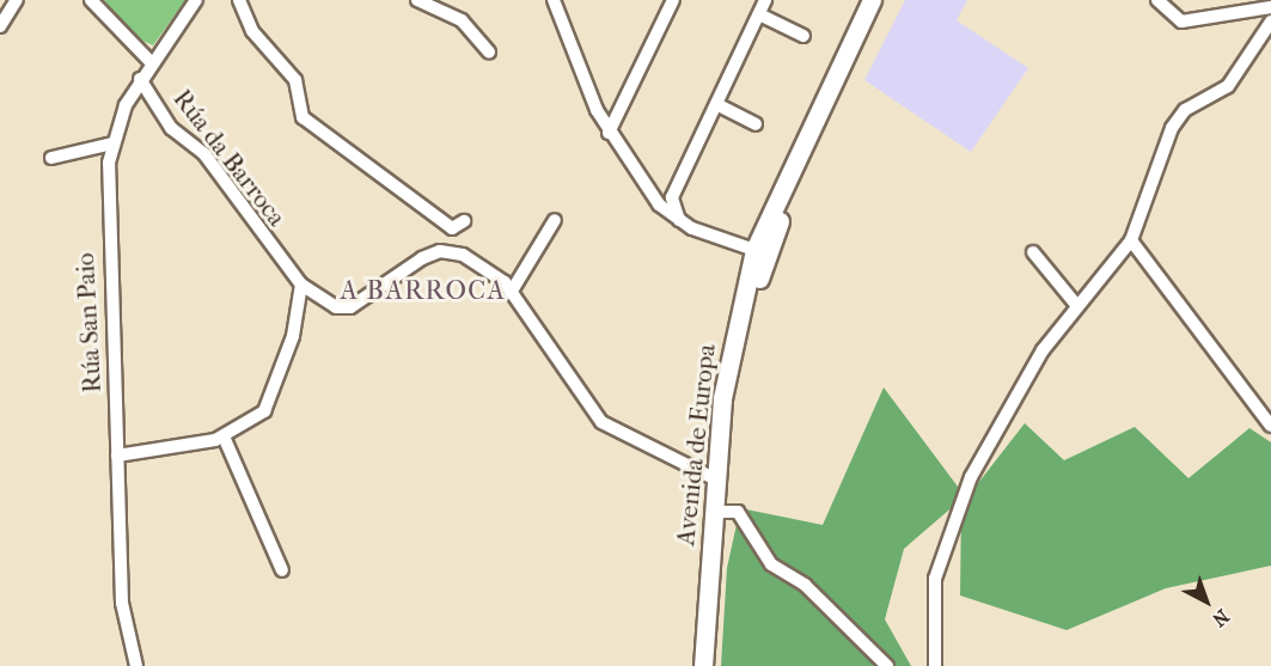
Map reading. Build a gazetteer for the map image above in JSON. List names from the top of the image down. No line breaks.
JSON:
{"streets":{"main road":["Avenida de Europa"],"street":["Rúa da Barroca","Rúa San Paio"]},"crossings":[["Rúa da Barroca","Rúa San Paio"],["Rúa da Barroca","Avenida de Europa"]],"districts":["A BARROCA"],"north":"bottom right"}
